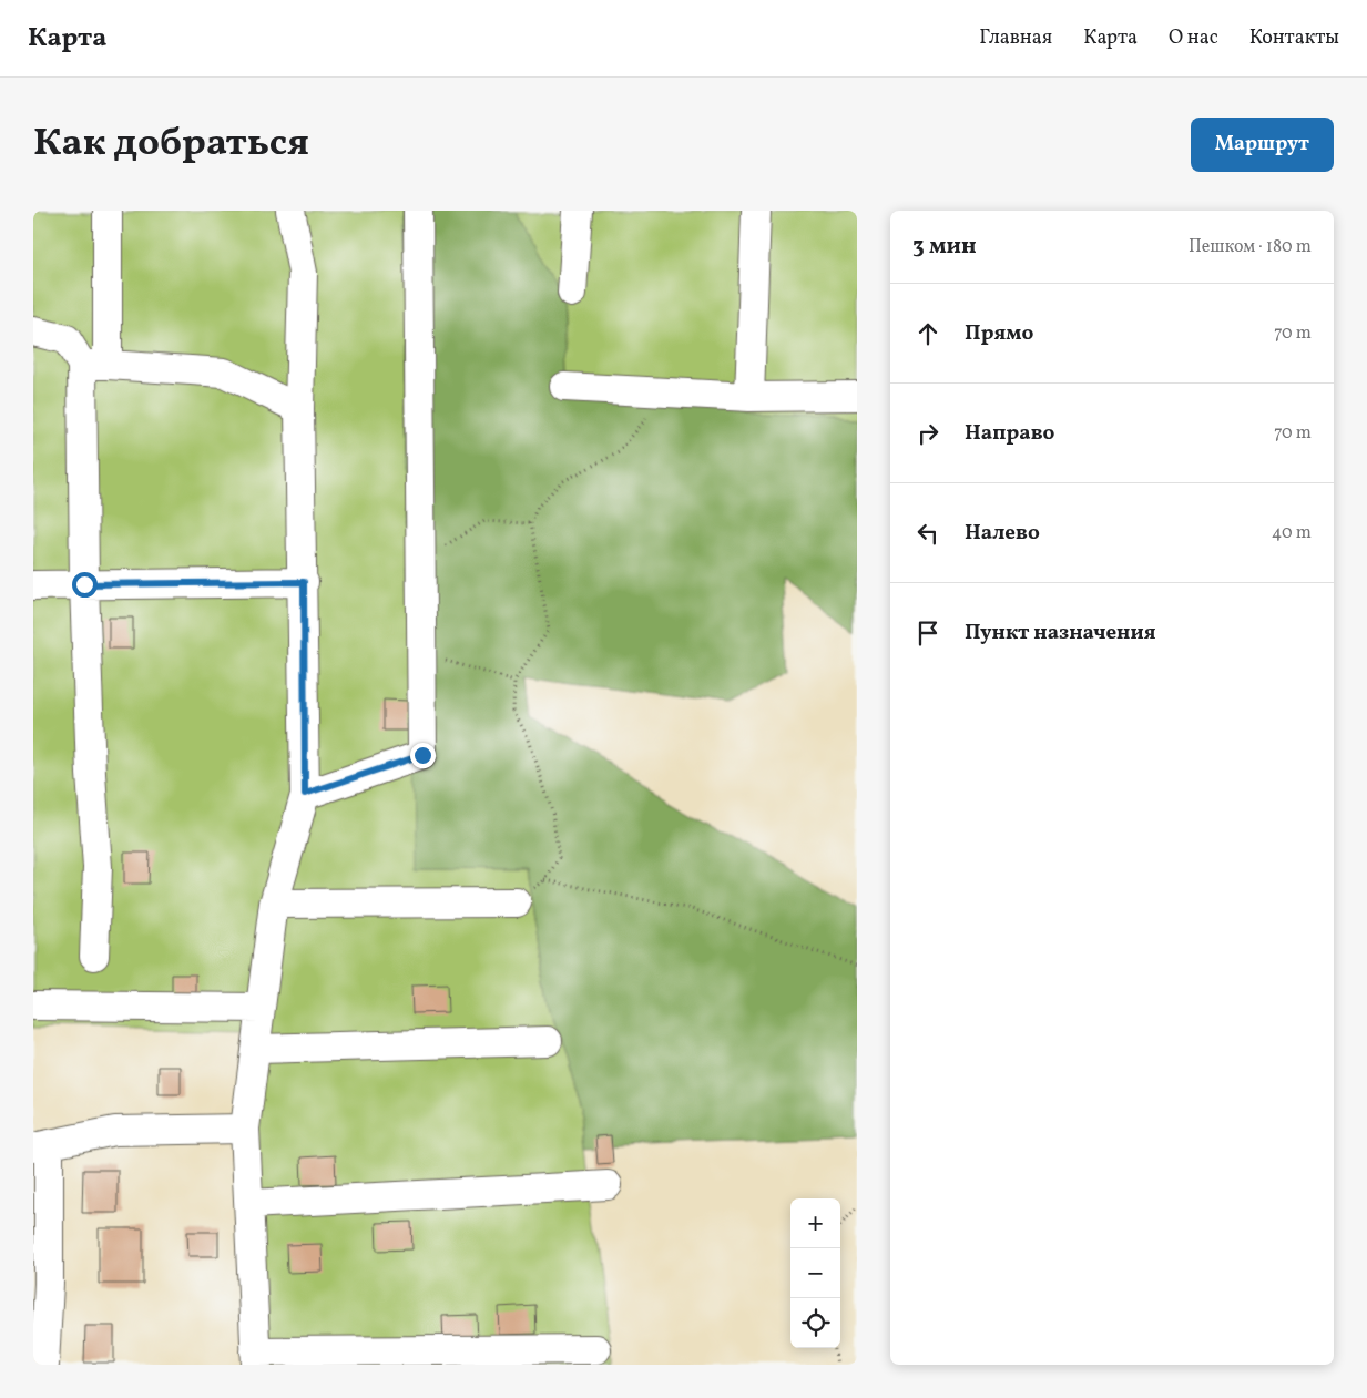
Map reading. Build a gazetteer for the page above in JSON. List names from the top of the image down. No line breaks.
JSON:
{"page":{"header":"Карта","nav":["Главная","Карта","О нас","Контакты"],"title":"Как добраться","buttons":"Маршрут","heading":["3 мин","Пешком · 180 m"],"list":[["Прямо","70 m"],["Направо","70 m"],["Налево","40 m"],"Пункт назначения"],"map_buttons":["+","−"]}}
